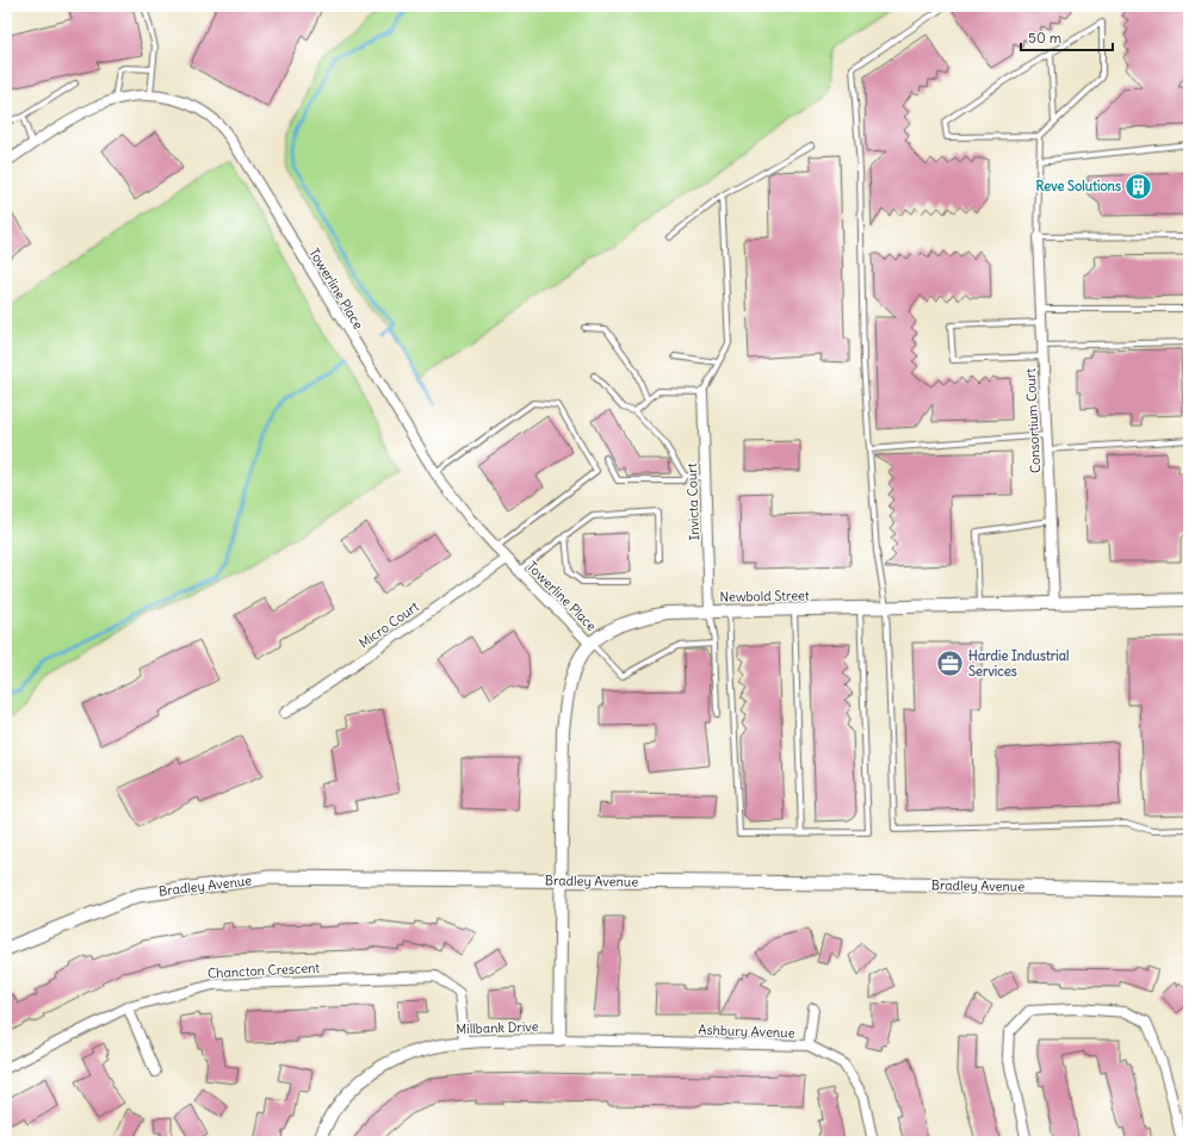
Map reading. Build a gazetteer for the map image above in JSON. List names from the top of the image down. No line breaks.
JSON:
{"streets":{"main road":["Bradley Avenue"],"street":["Towerline Place","Consortium Court","Invicta Court","Newbold Street","Micro Court","Chancton Crescent","Millbank Drive","Ashbury Avenue"]},"crossings":[["Towerline Place","Newbold Street"],["Towerline Place","Micro Court"],["Consortium Court","Newbold Street"],["Invicta Court","Newbold Street"],["Newbold Street","Bradley Avenue"],["Chancton Crescent","Millbank Drive"],["Millbank Drive","Ashbury Avenue"]],"places":{"building":["Reve Solutions"],"office":["Hardie Industrial Services"]},"scale_bar":"50 m"}
